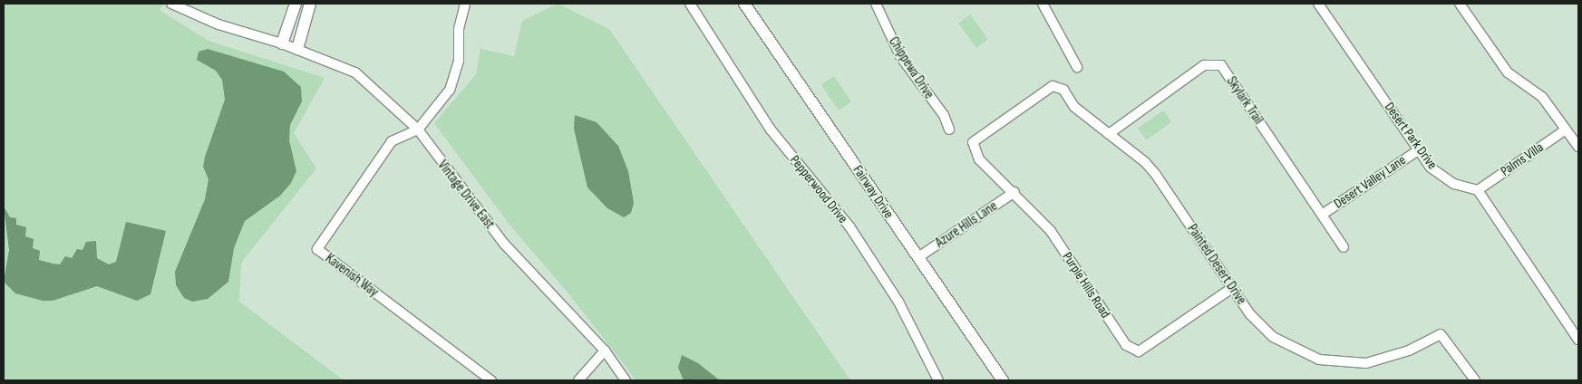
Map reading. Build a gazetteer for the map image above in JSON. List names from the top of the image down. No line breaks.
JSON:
{"streets":{"street":["Chippewa Drive","Skylark Trail","Desert Park Drive","Palms Villa","Desert Valley Lane","Pepperwood Drive","Fairway Drive","Vintage Drive East","Azure Hills Lane","Painted Desert Drive","Kavenish Way","Purple Hills Road"]},"crossings":[["Skylark Trail","Desert Valley Lane"],["Skylark Trail","Painted Desert Drive"],["Desert Park Drive","Palms Villa"],["Desert Park Drive","Desert Valley Lane"],["Fairway Drive","Azure Hills Lane"],["Vintage Drive East","Kavenish Way"],["Azure Hills Lane","Purple Hills Road"],["Painted Desert Drive","Purple Hills Road"]]}
